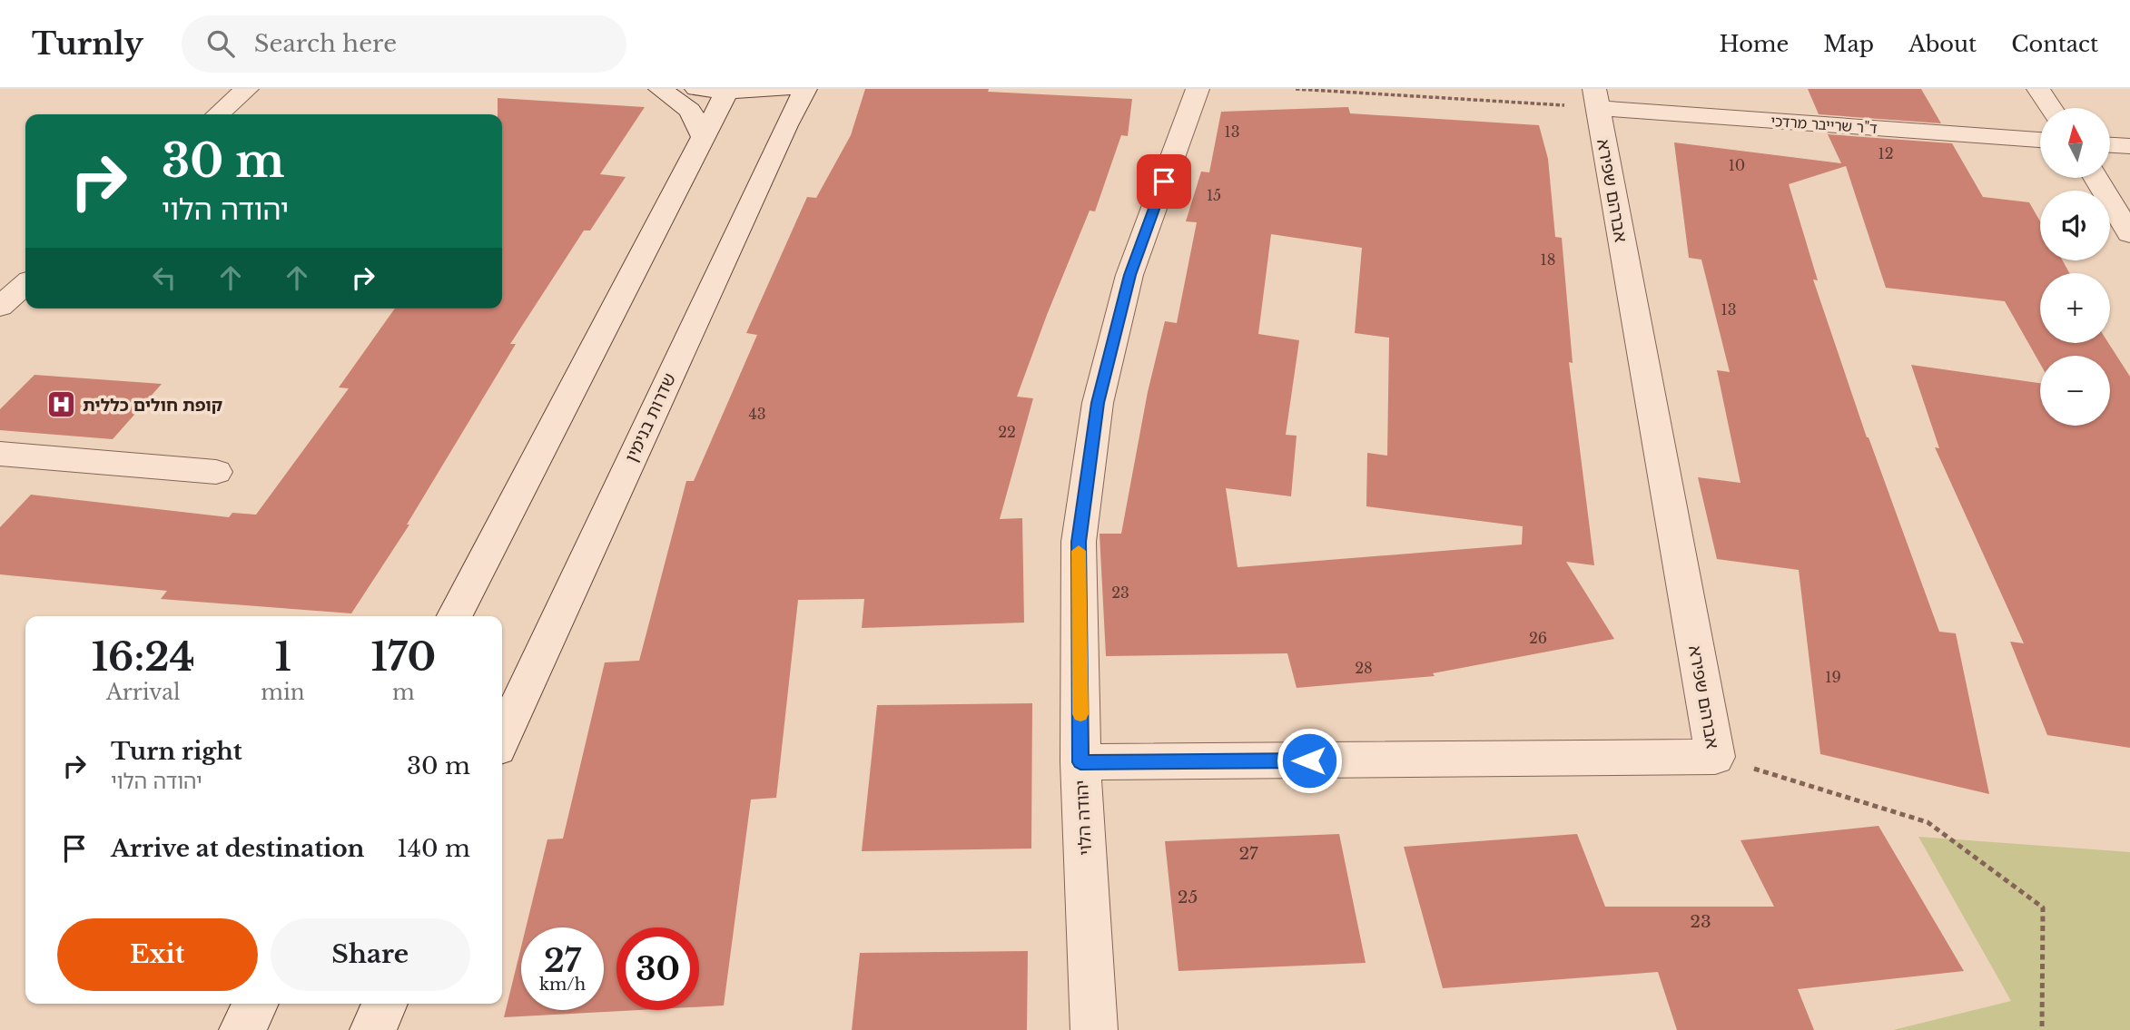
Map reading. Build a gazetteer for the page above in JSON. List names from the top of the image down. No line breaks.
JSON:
{"streets":{"street":["ד\"ר שרייבר מרדכי","אברהם שפירא","שדרות בנימין","יהודה הלוי"]},"crossings":[["ד\"ר שרייבר מרדכי","אברהם שפירא"],["אברהם שפירא","יהודה הלוי"]],"places":{"hospital":["קופת חולים כללית"]},"house_numbers":["13","12","10","15","18","13","43","22","23","26","28","19","27","25","23"],"north":"top","page":{"header":"Turnly","search":"Search here","nav":["Home","Map","About","Contact"],"map_buttons":["+","−"],"turn":["30 m","יהודה הלוי"],"eta":["16:24","Arrival","1","min","170","m"],"list":[{"name":"Turn right","note":"יהודה הלוי","value":"30 m"},{"name":"Arrive at destination","value":"140 m"}],"buttons":["Exit","Share"],"speed":"27 km/h","limit":"30"}}
